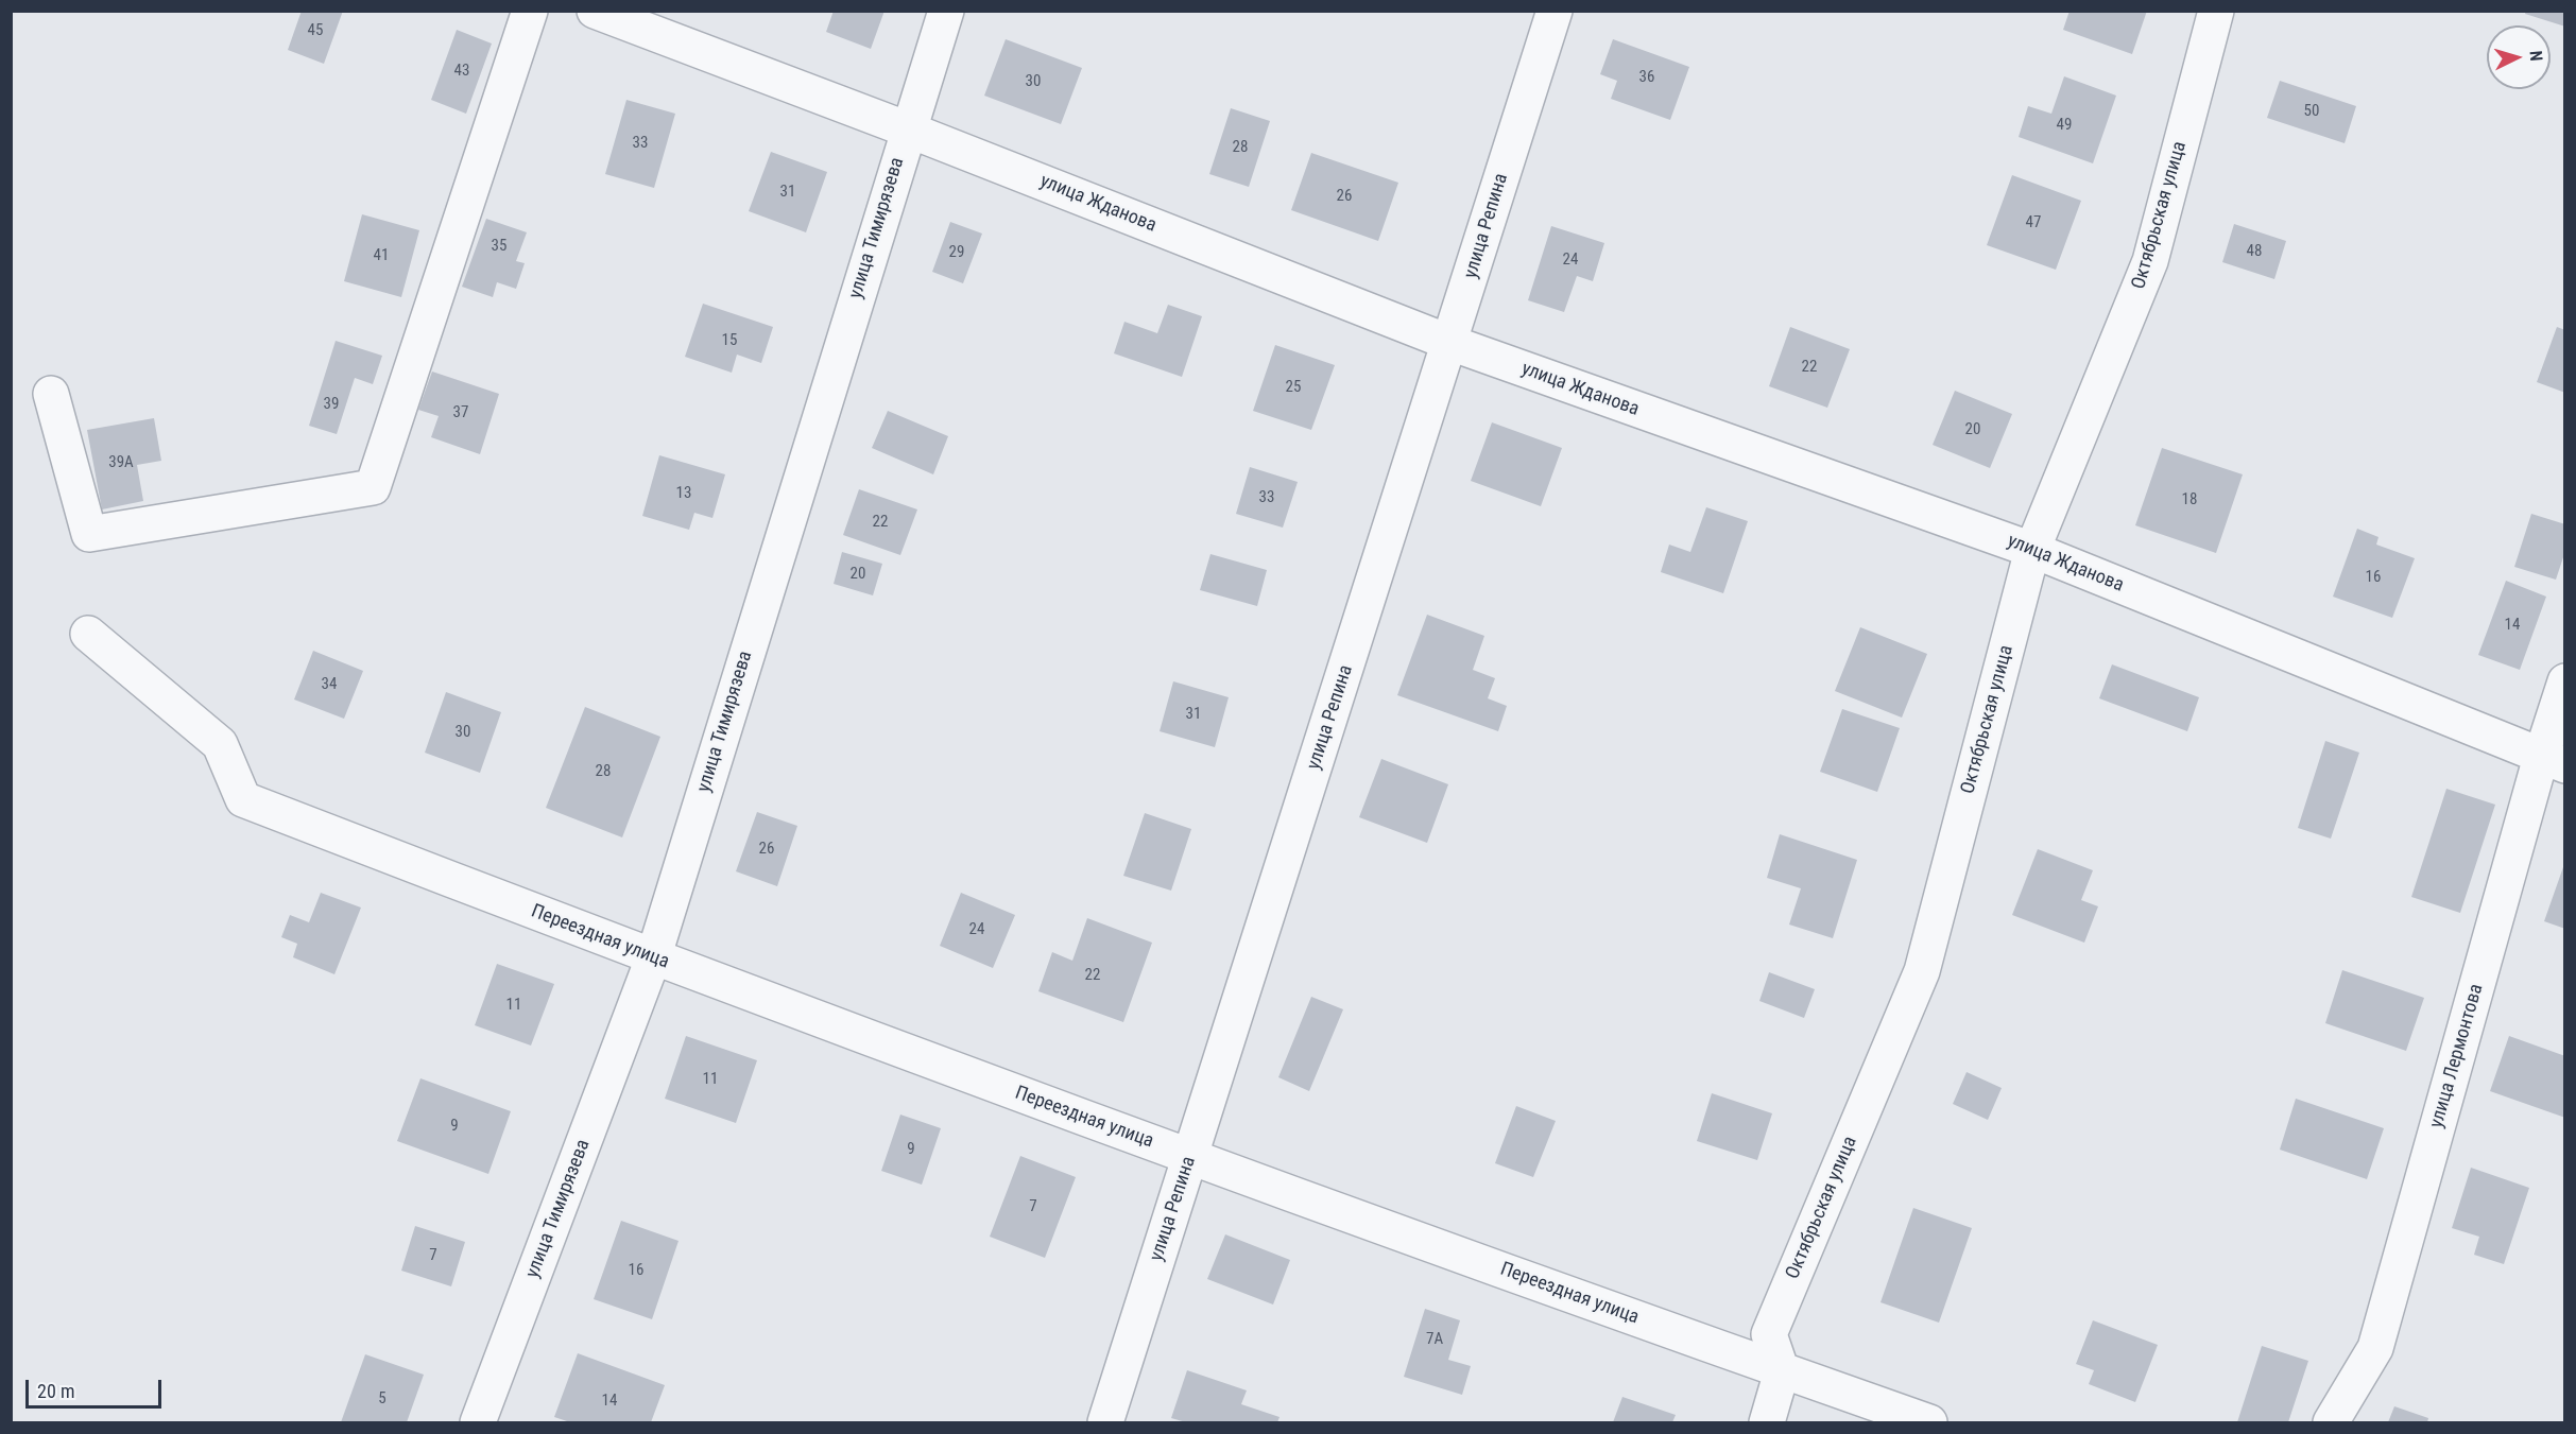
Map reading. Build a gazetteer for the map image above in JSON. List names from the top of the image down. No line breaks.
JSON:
{"streets":{"street":["улица Жданова","Октябрьская улица","улица Репина","улица Тимирязева","Переездная улица","улица Лермонтова"]},"crossings":[["улица Жданова","Октябрьская улица"],["улица Жданова","улица Репина"],["улица Жданова","улица Тимирязева"],["улица Жданова","улица Лермонтова"],["Октябрьская улица","Переездная улица"],["улица Репина","Переездная улица"],["улица Тимирязева","Переездная улица"]],"house_numbers":["45","43","36","30","50","49","33","28","31","26","47","35","48","29","41","24","15","22","25","39","37","20","39А","13","33","18","22","20","16","14","34","31","30","28","26","24","22","11","11","9","9","7","7","16","7А","5","14"],"scale_bar":"20 m","north":"right"}
